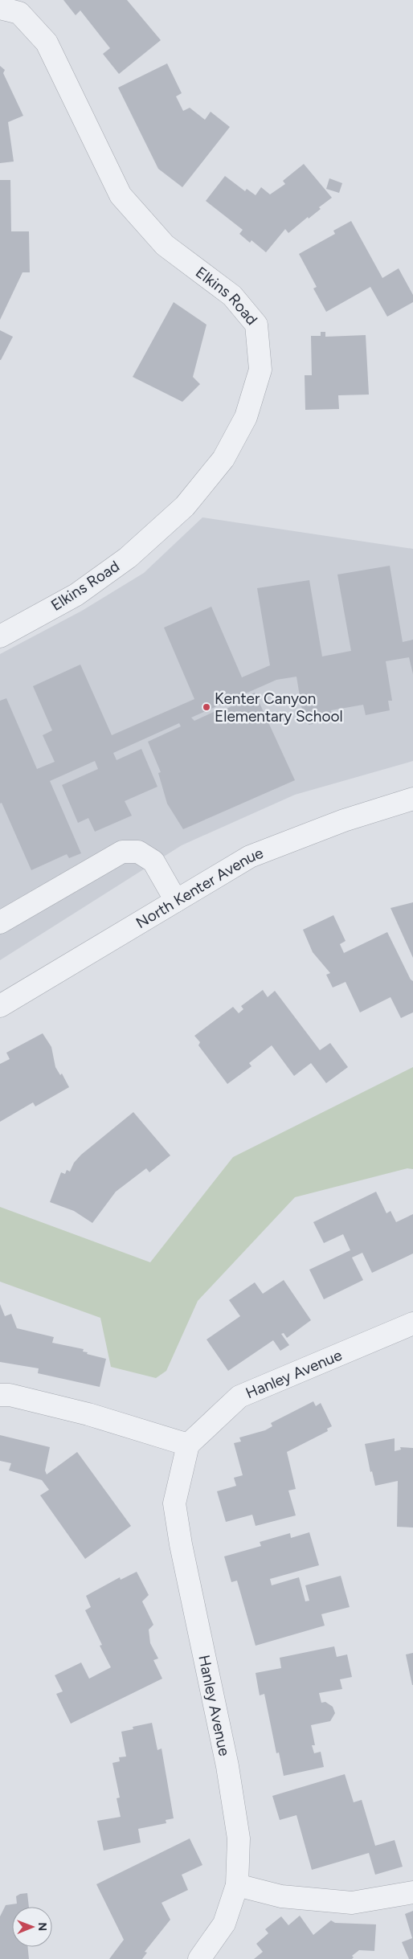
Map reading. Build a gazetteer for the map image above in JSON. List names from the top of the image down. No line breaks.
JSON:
{"streets":{"street":["Elkins Road","North Kenter Avenue","Hanley Avenue"]},"places":["Kenter Canyon Elementary School"],"north":"right"}
